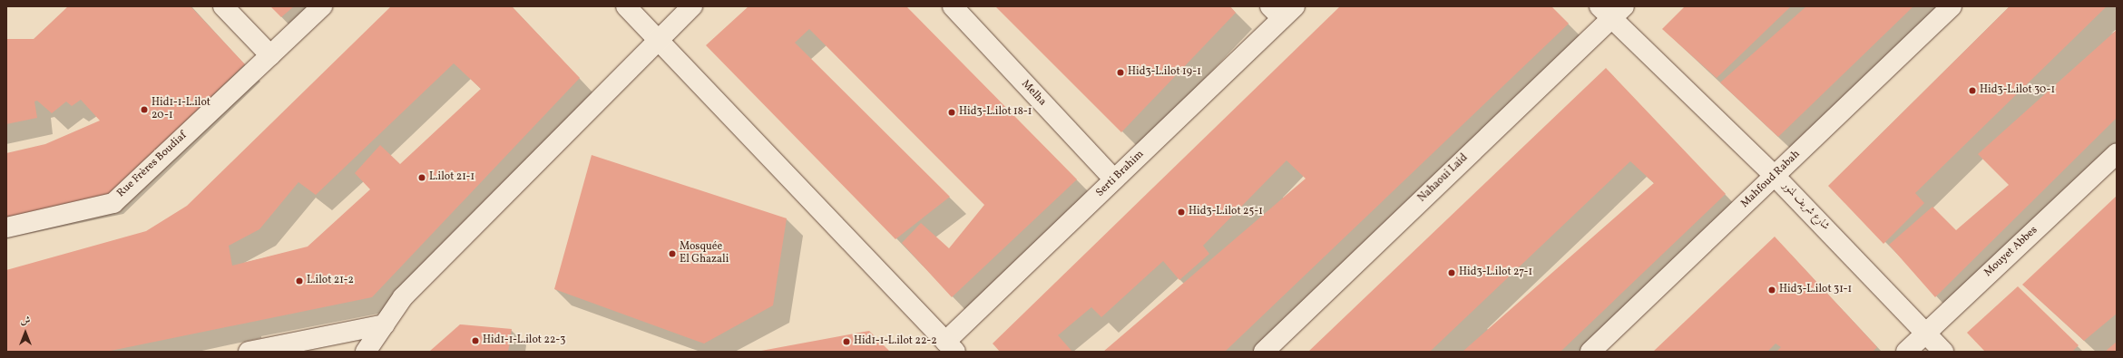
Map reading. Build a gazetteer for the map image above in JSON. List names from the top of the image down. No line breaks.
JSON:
{"streets":{"street":["Melha","Rue Frères Boudiaf","Serti Brahim","Nahaoui Laid","Mahfoud Rabah","شارع شريف لمنور","Mouyet Abbes"]},"crossings":[["Melha","Serti Brahim"],["Nahaoui Laid","شارع شريف لمنور"],["Mahfoud Rabah","شارع شريف لمنور"],["شارع شريف لمنور","Mouyet Abbes"]],"places":["Hid3-L.ilot 19-1","Hid3-L.ilot 30-1","Hid1-1-L.ilot 20-1","Hid3-L.ilot 18-1","L.ilot 21-1","Hid3-L.ilot 25-1","Mosquée El Ghazali","Hid3-L.ilot 27-1","L.ilot 21-2","Hid3-L.ilot 31-1","Hid1-1-L.ilot 22-3","Hid1-1-L.ilot 22-2"],"north":"top"}
